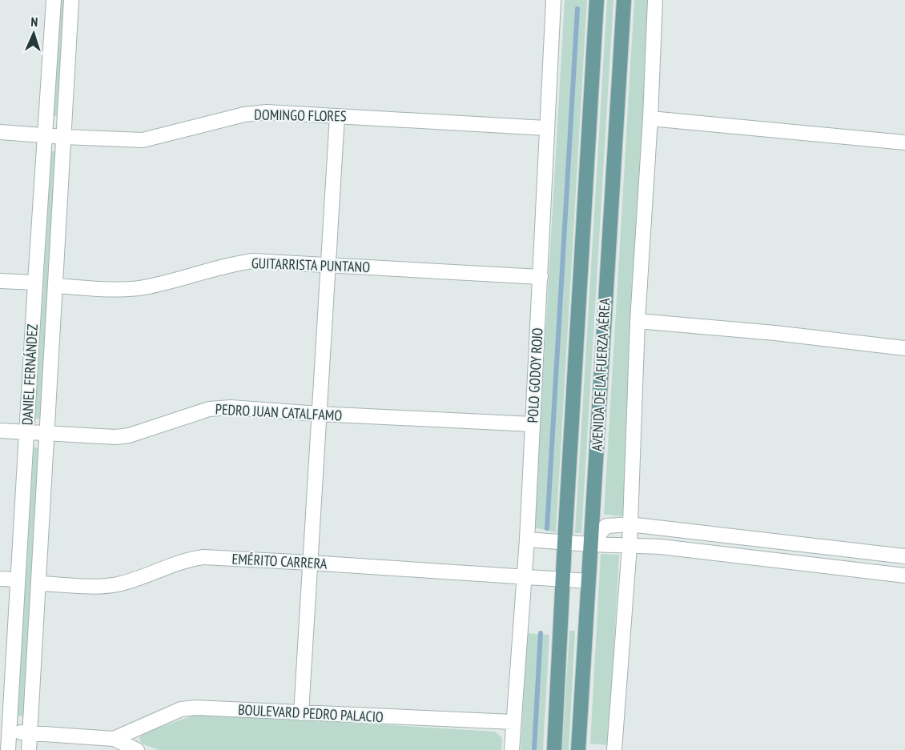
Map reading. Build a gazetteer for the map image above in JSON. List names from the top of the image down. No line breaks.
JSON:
{"streets":{"main road":["AVENIDA DE LA FUERZA AÉREA"],"street":["DOMINGO FLORES","GUITARRISTA PUNTANO","DANIEL FERNÁNDEZ","POLO GODOY ROJO","PEDRO JUAN CATALFAMO","EMÉRITO CARRERA","BOULEVARD PEDRO PALACIO"]},"crossings":[["DOMINGO FLORES","DANIEL FERNÁNDEZ"],["DOMINGO FLORES","POLO GODOY ROJO"],["GUITARRISTA PUNTANO","DANIEL FERNÁNDEZ"],["GUITARRISTA PUNTANO","POLO GODOY ROJO"],["DANIEL FERNÁNDEZ","PEDRO JUAN CATALFAMO"],["DANIEL FERNÁNDEZ","EMÉRITO CARRERA"],["DANIEL FERNÁNDEZ","BOULEVARD PEDRO PALACIO"],["AVENIDA DE LA FUERZA AÉREA","EMÉRITO CARRERA"],["POLO GODOY ROJO","PEDRO JUAN CATALFAMO"],["POLO GODOY ROJO","EMÉRITO CARRERA"],["POLO GODOY ROJO","BOULEVARD PEDRO PALACIO"]],"north":"top"}
